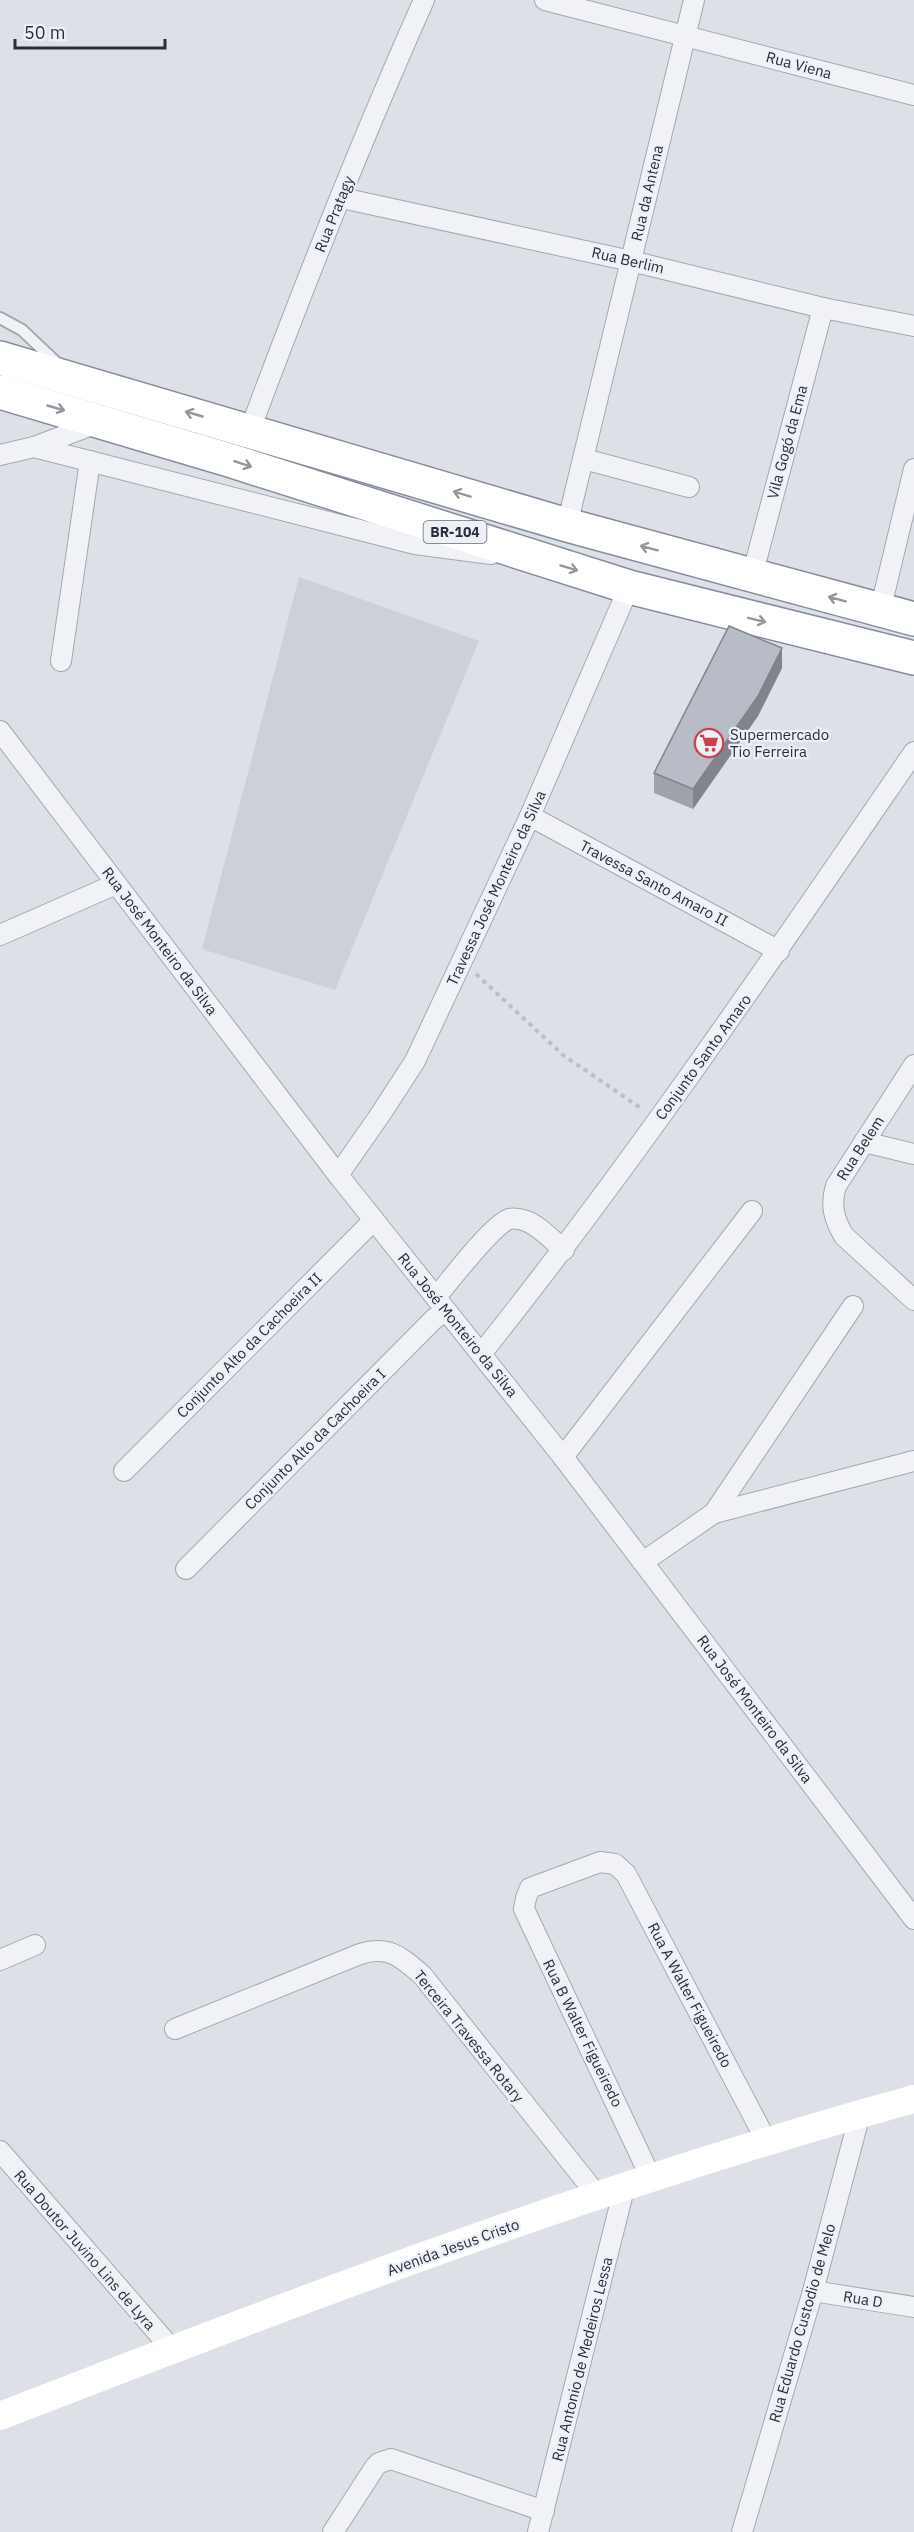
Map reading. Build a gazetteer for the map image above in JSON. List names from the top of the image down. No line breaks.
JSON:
{"streets":{"highway":["BR-104"],"main road":["Avenida Jesus Cristo"],"street":["Rua Viena","Rua da Antena","Rua Pratagy","Rua Berlim","Vila Gogó da Ema","Travessa Santo Amaro II","Travessa José Monteiro da Silva","Rua José Monteiro da Silva","Conjunto Santo Amaro","Rua Belem","Conjunto Alto da Cachoeira II","Conjunto Alto da Cachoeira I","Rua A Walter Figueiredo","Rua B Walter Figueiredo","Terceira Travessa Rotary","Rua Doutor Juvino Lins de Lyra","Rua D","Rua Eduardo Custodio de Melo","Rua Antonio de Medeiros Lessa"]},"crossings":[["Rua Viena","Rua da Antena"],["Rua da Antena","Rua Berlim"],["Rua da Antena","BR-104"],["Rua Pratagy","Rua Berlim"],["Rua Pratagy","BR-104"],["Rua Berlim","Vila Gogó da Ema"],["Vila Gogó da Ema","BR-104"],["BR-104","Travessa José Monteiro da Silva"],["Travessa Santo Amaro II","Travessa José Monteiro da Silva"],["Travessa Santo Amaro II","Conjunto Santo Amaro"],["Travessa José Monteiro da Silva","Rua José Monteiro da Silva"],["Rua José Monteiro da Silva","Conjunto Santo Amaro"],["Rua José Monteiro da Silva","Conjunto Alto da Cachoeira II"],["Rua José Monteiro da Silva","Conjunto Alto da Cachoeira I"],["Conjunto Santo Amaro","Conjunto Alto da Cachoeira I"],["Rua A Walter Figueiredo","Rua B Walter Figueiredo"],["Rua A Walter Figueiredo","Avenida Jesus Cristo"],["Rua B Walter Figueiredo","Avenida Jesus Cristo"],["Rua B Walter Figueiredo","Rua Antonio de Medeiros Lessa"],["Terceira Travessa Rotary","Avenida Jesus Cristo"],["Avenida Jesus Cristo","Rua Doutor Juvino Lins de Lyra"],["Avenida Jesus Cristo","Rua Eduardo Custodio de Melo"],["Avenida Jesus Cristo","Rua Antonio de Medeiros Lessa"],["Rua D","Rua Eduardo Custodio de Melo"]],"places":{"supermarket":["Supermercado Tio Ferreira"]},"scale_bar":"50 m"}
